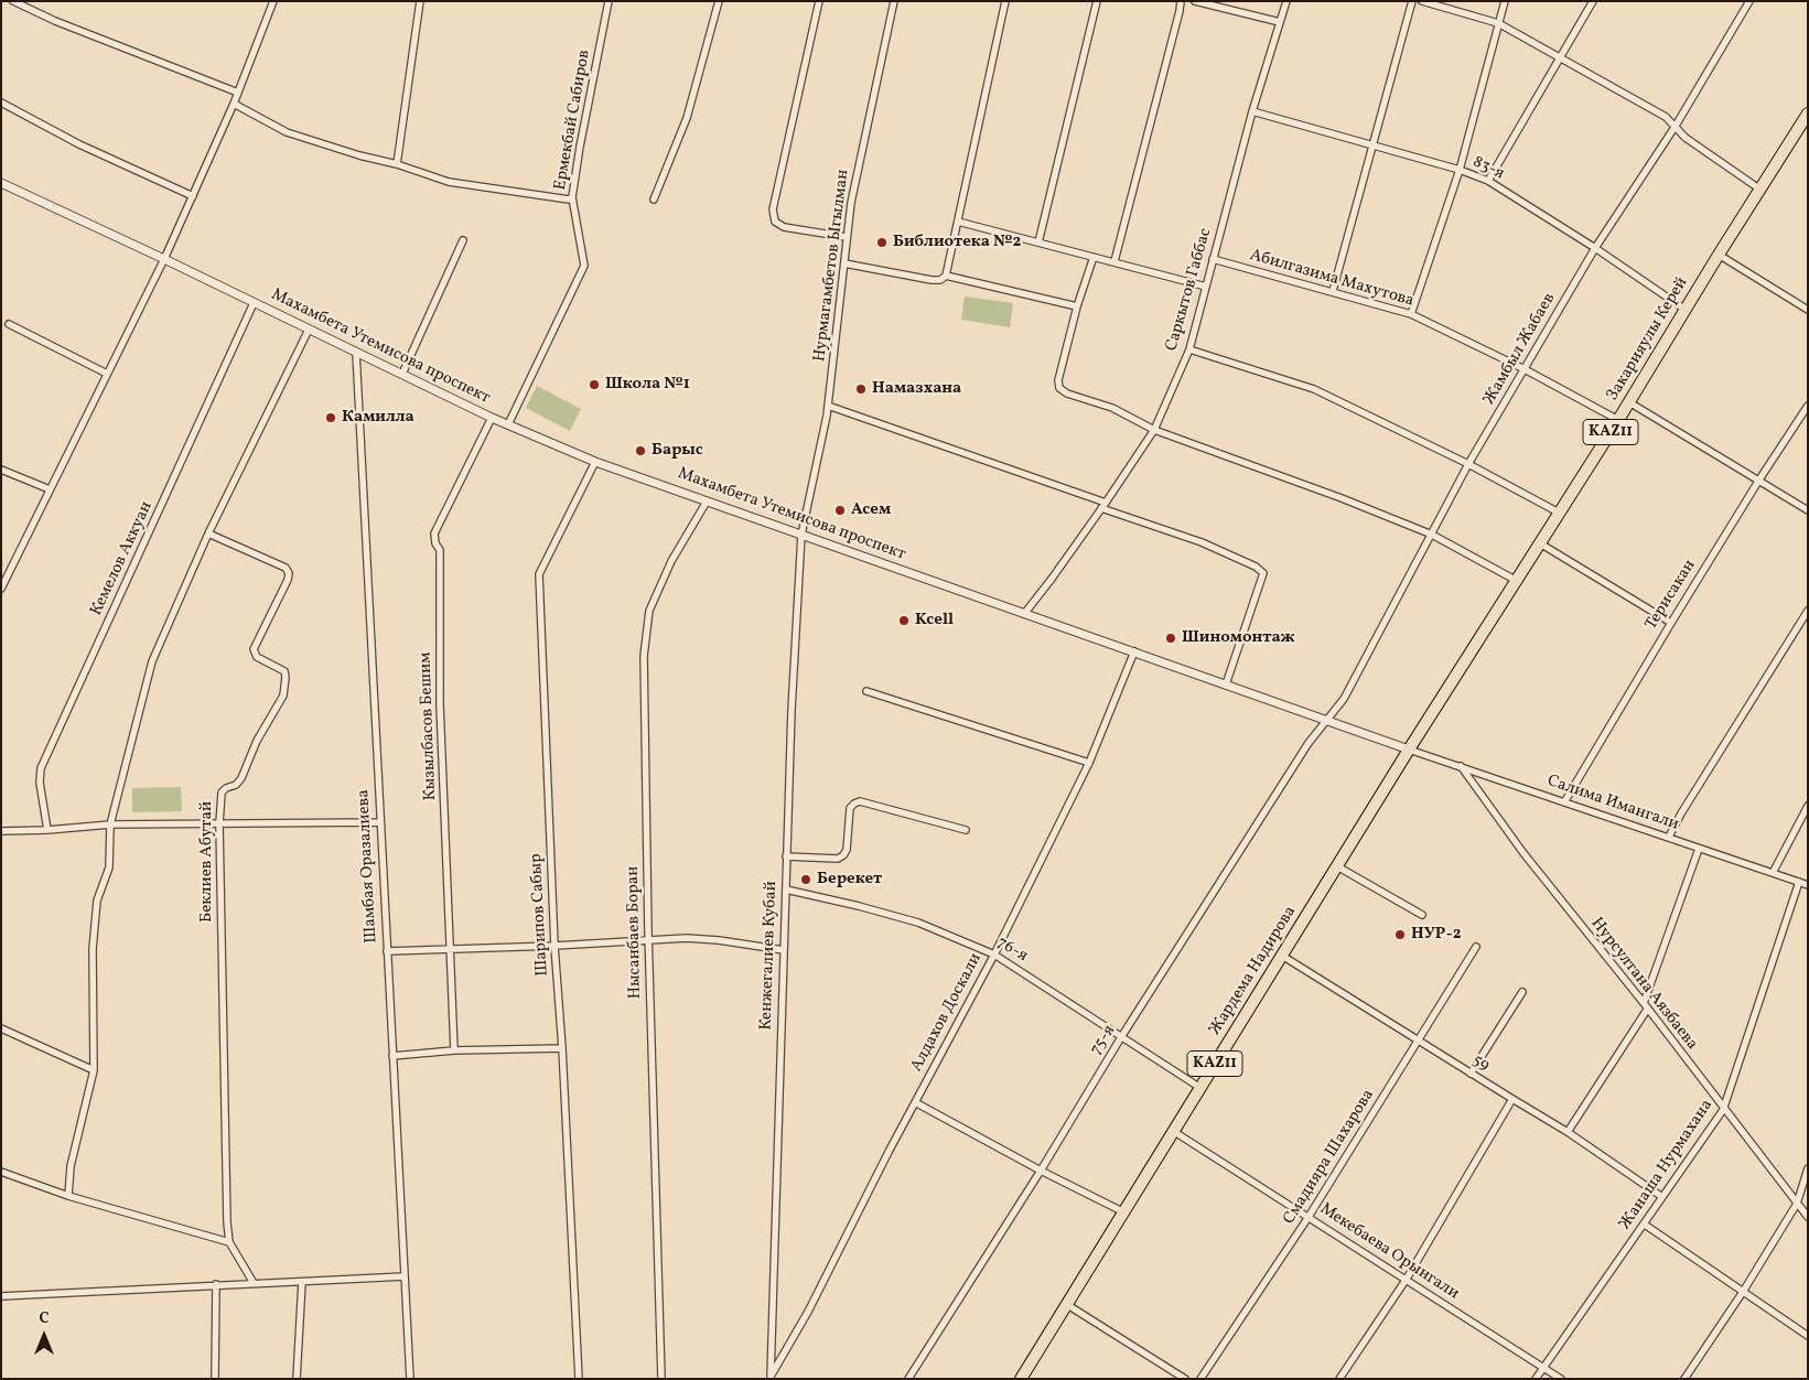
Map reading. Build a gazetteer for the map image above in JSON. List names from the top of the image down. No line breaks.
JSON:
{"streets":{"highway":["Закарияулы Керей","KAZ11","Жардема Надирова"],"street":["Ермекбай Сабиров","83-я","Нурмагамбетов Ыгылман","Абилгазима Махутова","Саркытов Габбас","Махамбета Утемисова проспект","Жамбыл Жабаев","Кемелов Аккуан","Терисакан","Кызылбасов Бешим","Салима Имангали","Беклиев Абутай","Шамбая Оразалиева","Шарипов Сабыр","Нысанбаев Боран","76-я","Кенжегалиев Кубай","Нурсултана Аязбаева","Алдахов Доскали","75-я","59","Смадияра Шахарова","Жанаша Нурмахана","Мекебаева Орынгали"]},"crossings":[["Ермекбай Сабиров","Махамбета Утемисова проспект"],["83-я","Саркытов Габбас"],["83-я","Закарияулы Керей"],["83-я","Жамбыл Жабаев"],["Нурмагамбетов Ыгылман","Махамбета Утемисова проспект"],["Нурмагамбетов Ыгылман","Кенжегалиев Кубай"],["Абилгазима Махутова","Саркытов Габбас"],["Абилгазима Махутова","Закарияулы Керей"],["Абилгазима Махутова","Жамбыл Жабаев"],["Саркытов Габбас","Махамбета Утемисова проспект"],["Закарияулы Керей","Махамбета Утемисова проспект"],["Закарияулы Керей","Салима Имангали"],["Закарияулы Керей","Жардема Надирова"],["Махамбета Утемисова проспект","Жамбыл Жабаев"],["Махамбета Утемисова проспект","Кемелов Аккуан"],["Махамбета Утемисова проспект","Кызылбасов Бешим"],["Махамбета Утемисова проспект","Салима Имангали"],["Махамбета Утемисова проспект","Шамбая Оразалиева"],["Махамбета Утемисова проспект","Шарипов Сабыр"],["Махамбета Утемисова проспект","Нысанбаев Боран"],["Махамбета Утемисова проспект","Кенжегалиев Кубай"],["Махамбета Утемисова проспект","Жардема Надирова"],["Махамбета Утемисова проспект","Алдахов Доскали"],["Махамбета Утемисова проспект","75-я"],["Жамбыл Жабаев","75-я"],["Терисакан","Салима Имангали"],["Салима Имангали","Жардема Надирова"],["Салима Имангали","Нурсултана Аязбаева"],["Салима Имангали","Жанаша Нурмахана"],["76-я","Кенжегалиев Кубай"],["76-я","Жардема Надирова"],["76-я","Алдахов Доскали"],["76-я","75-я"],["Кенжегалиев Кубай","Алдахов Доскали"],["Жардема Надирова","59"],["Жардема Надирова","Мекебаева Орынгали"],["Нурсултана Аязбаева","Жанаша Нурмахана"],["59","Смадияра Шахарова"],["59","Жанаша Нурмахана"],["Смадияра Шахарова","Мекебаева Орынгали"],["Жанаша Нурмахана","Мекебаева Орынгали"]],"places":["Библиотека №2","Школа №1","Намазхана","Камилла","Барыс","Асем","Kcell","Шиномонтаж","Берекет","НУР-2"],"north":"top"}
